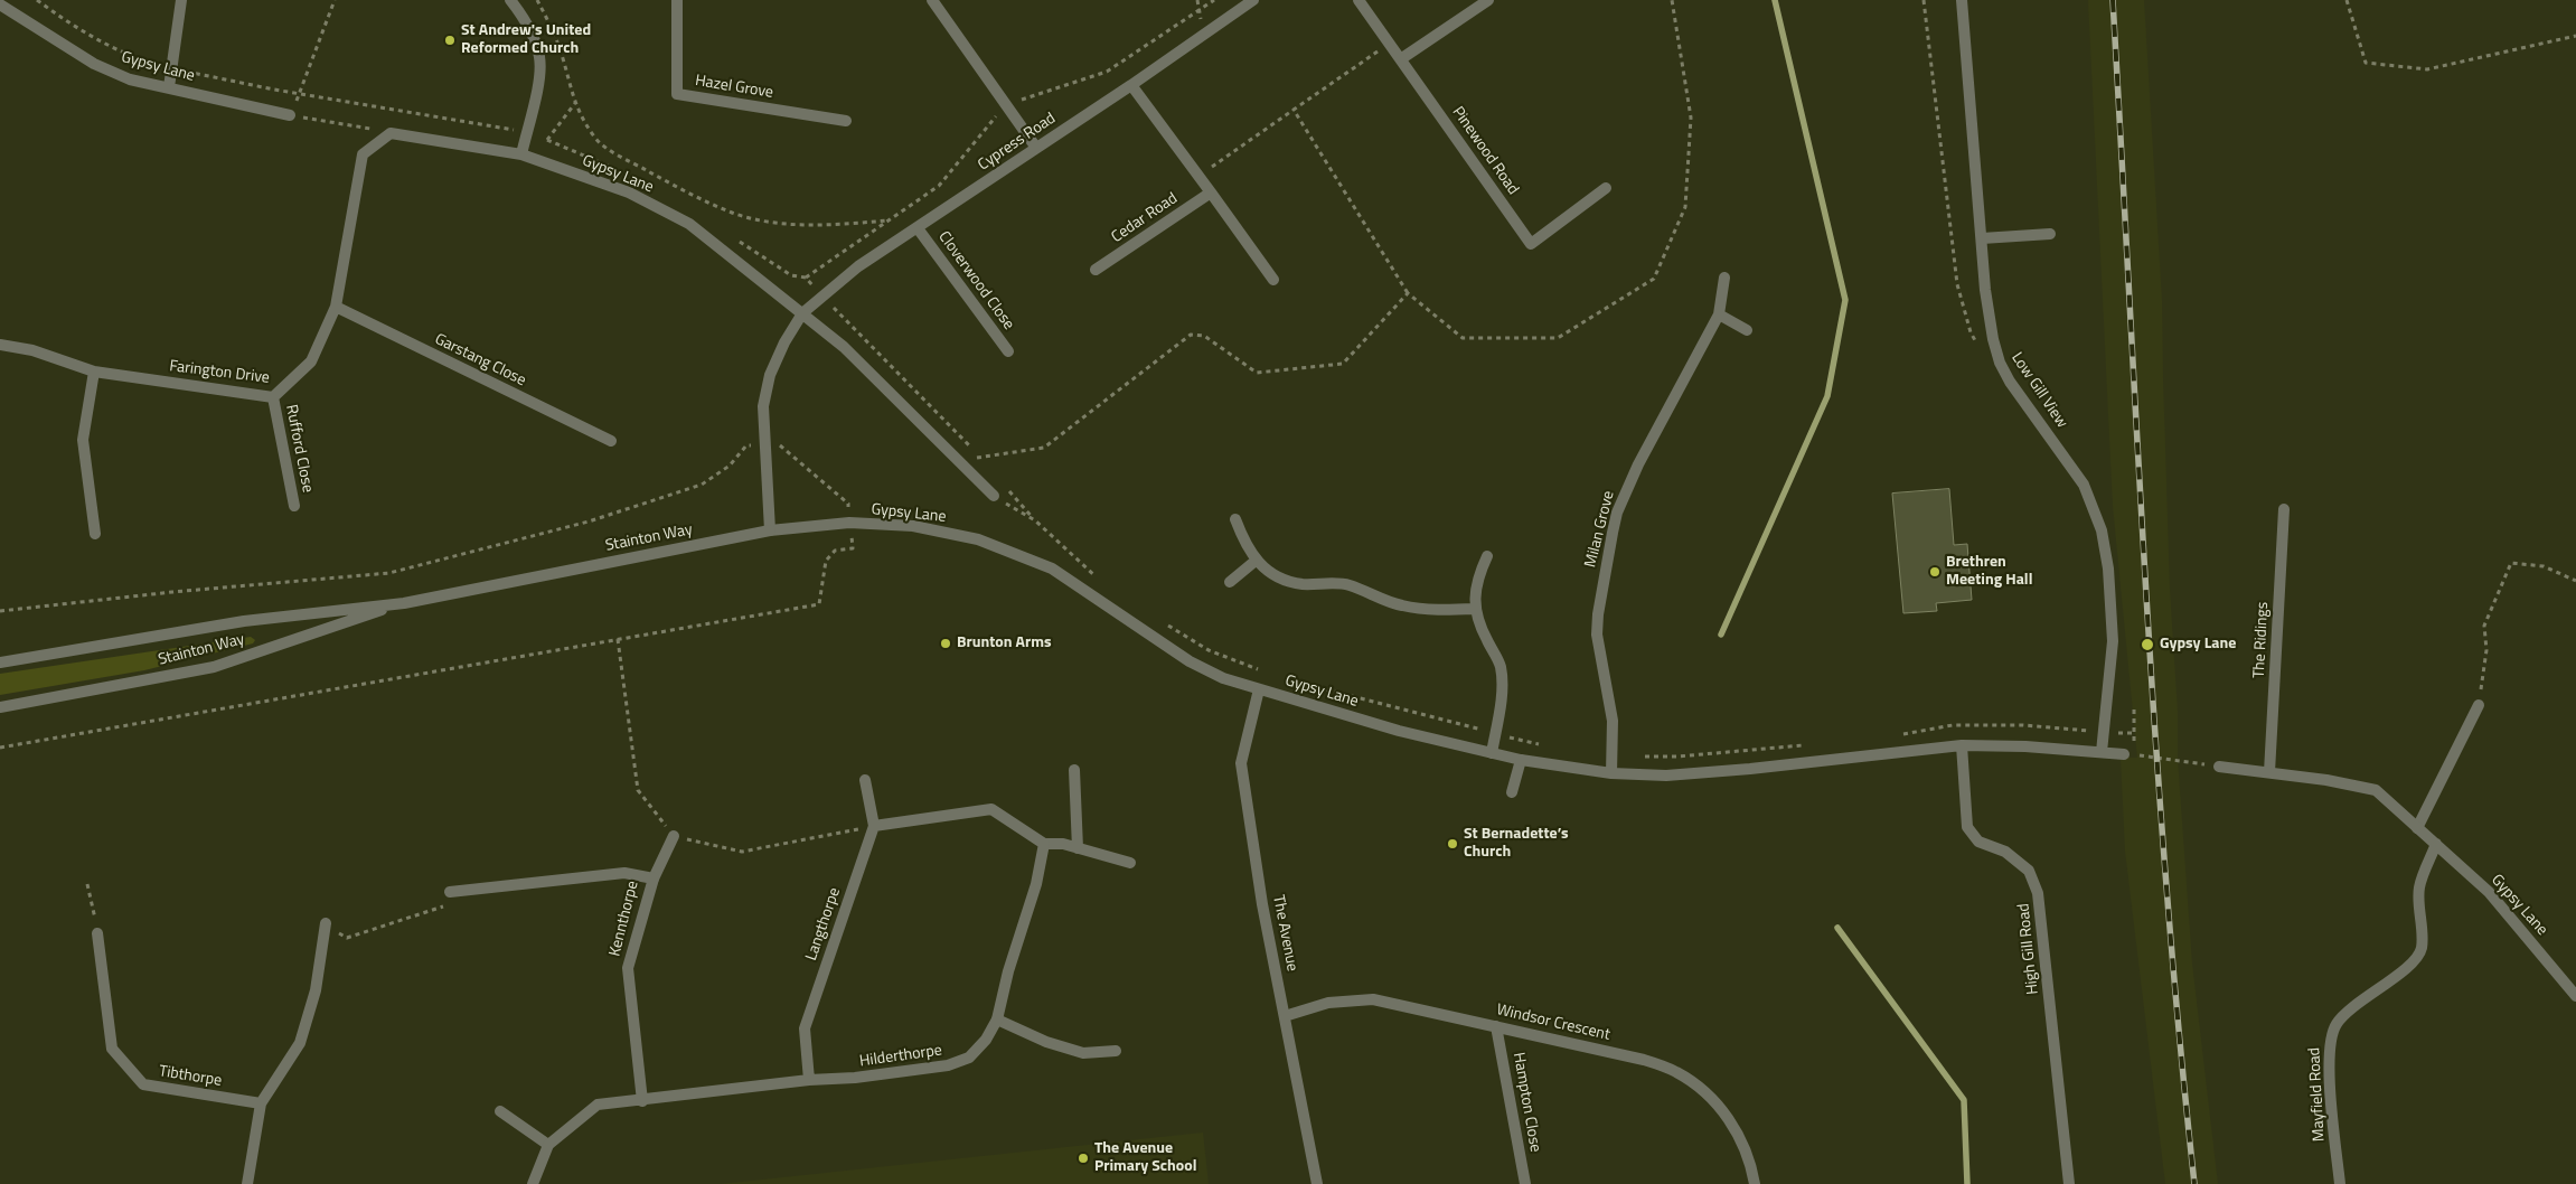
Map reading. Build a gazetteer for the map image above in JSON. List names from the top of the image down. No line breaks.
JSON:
{"streets":{"street":["Gypsy Lane","Hazel Grove","Cypress Road","Pinewood Road","Cedar Road","Cloverwood Close","Garstang Close","Farington Drive","Low Gill View","Rufford Close","Milan Grove","Stainton Way","The Ridings","Kennthorpe","Langthorpe","The Avenue","High Gill Road","Windsor Crescent","Hilderthorpe","Tibthorpe","Mayfield Road","Hampton Close"]},"crossings":[["Gypsy Lane","Cypress Road"],["Gypsy Lane","Farington Drive"],["Gypsy Lane","Low Gill View"],["Gypsy Lane","Milan Grove"],["Gypsy Lane","Stainton Way"],["Gypsy Lane","The Ridings"],["Gypsy Lane","The Avenue"],["Gypsy Lane","High Gill Road"],["Gypsy Lane","Mayfield Road"],["Cypress Road","Cloverwood Close"],["Garstang Close","Farington Drive"],["Farington Drive","Rufford Close"],["Kennthorpe","Hilderthorpe"],["Langthorpe","Hilderthorpe"],["The Avenue","Windsor Crescent"],["Windsor Crescent","Hampton Close"]],"places":["St Andrew's United Reformed Church","Brethren Meeting Hall","Brunton Arms","Gypsy Lane","St Bernadette’s Church","The Avenue Primary School"]}
